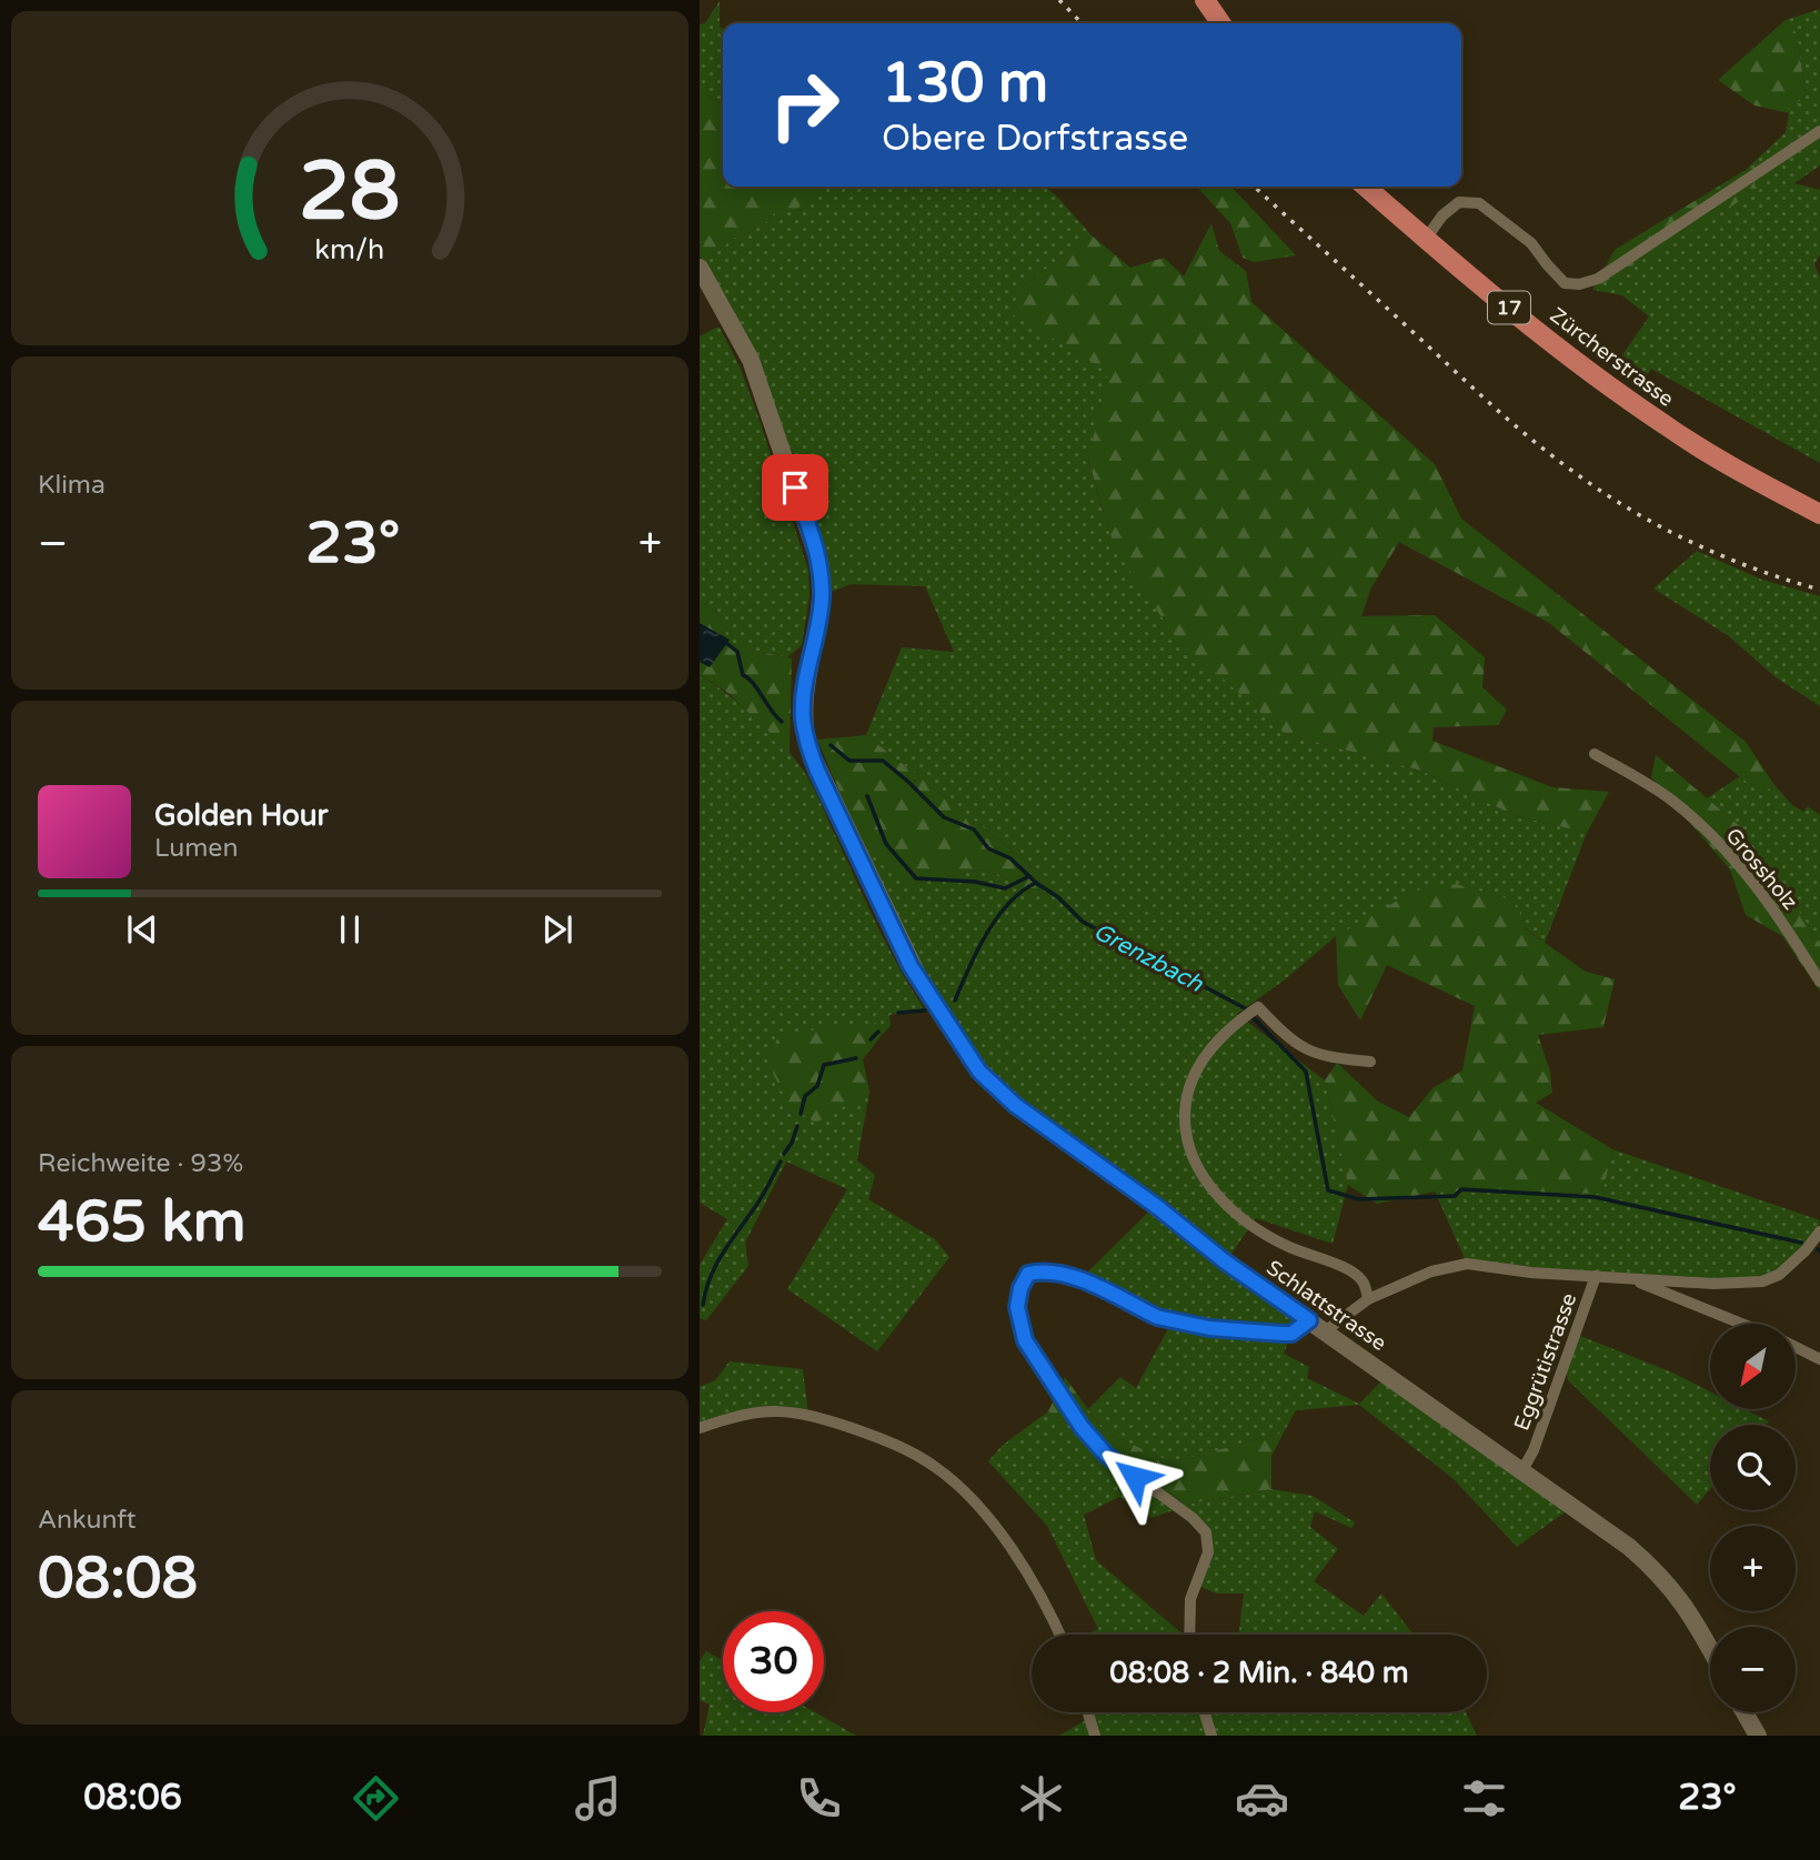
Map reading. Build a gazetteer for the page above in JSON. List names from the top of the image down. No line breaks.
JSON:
{"streets":{"main road":["17","Zürcherstrasse"],"street":["Grossholz","Schlattstrasse","Eggrütistrasse"]},"crossings":[["Schlattstrasse","Eggrütistrasse"]],"water":["Grenzbach"],"north":"bottom left","page":{"turn":["130 m","Obere Dorfstrasse"],"tile":["Klima",["Reichweite · 93%","465 km"],["Ankunft","08:08"]],"heat":["−","23°","+"],"song":["Golden Hour","Lumen"],"map_buttons":["+","−"],"limit":"30","trip":"08:08 · 2 Min. · 840 m","tabs":["08:06","23°"],"gauge":["28","km/h"]}}
